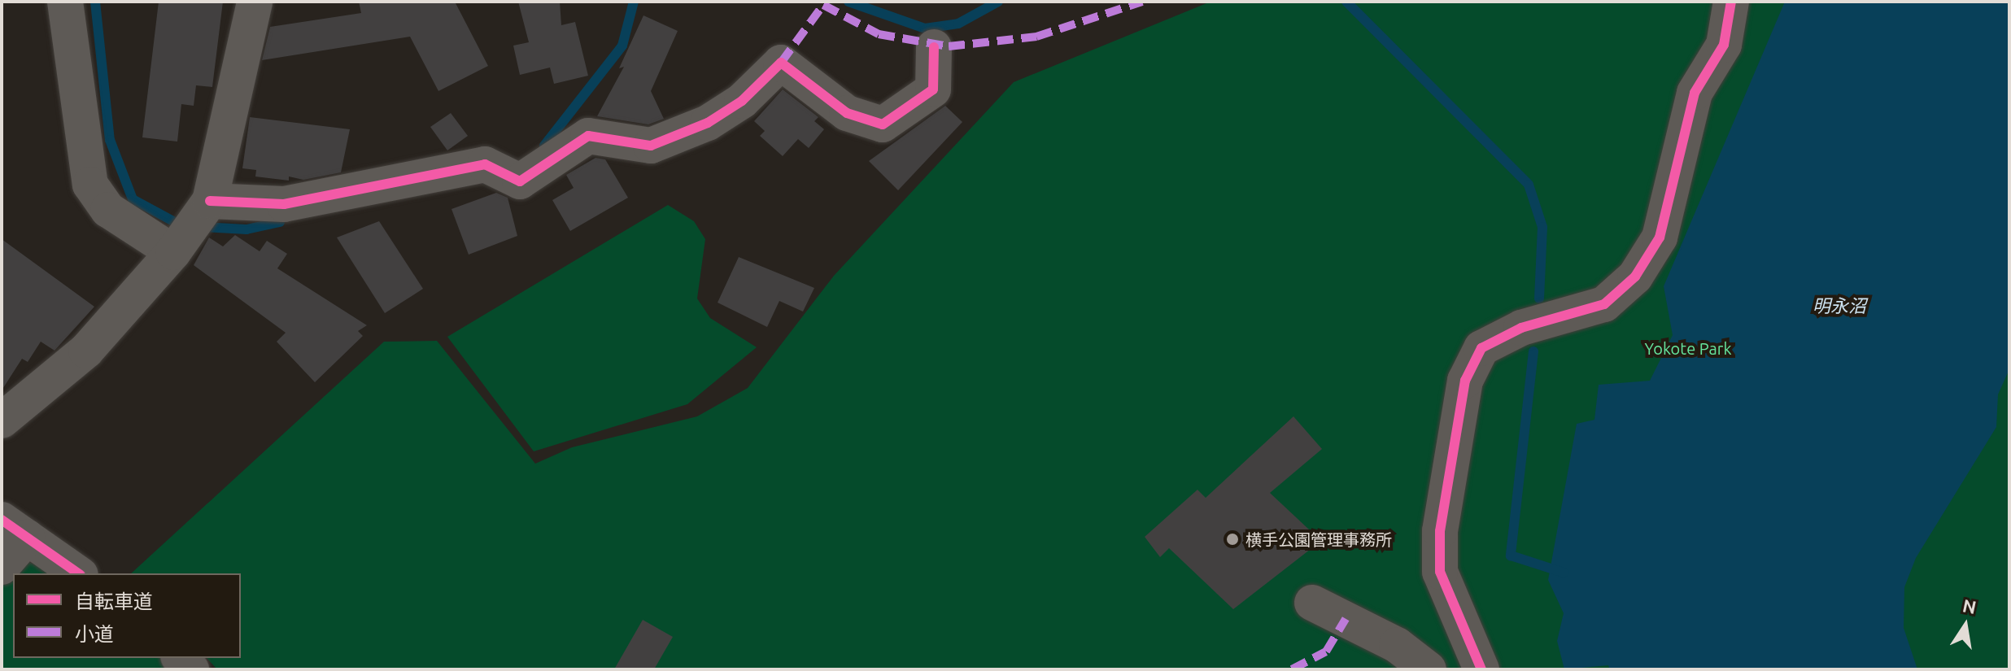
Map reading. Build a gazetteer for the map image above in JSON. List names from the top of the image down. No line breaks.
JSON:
{"water":["明永沼"],"parks":["Yokote Park"],"places":["横手公園管理事務所"],"legend":["自転車道","小道"],"north":"top"}
